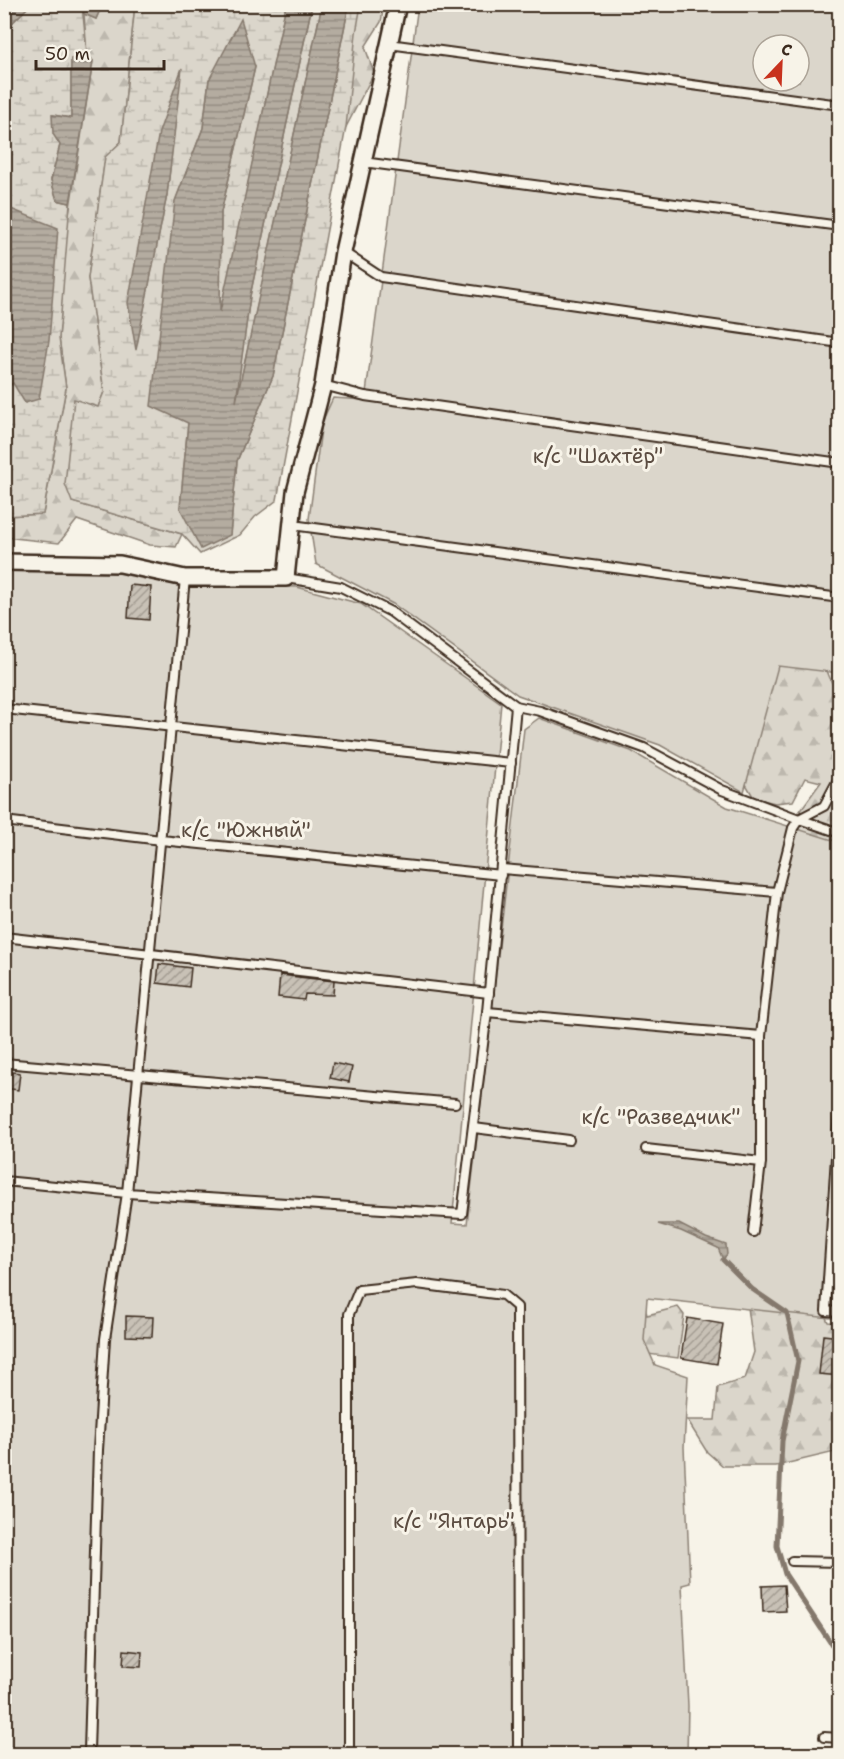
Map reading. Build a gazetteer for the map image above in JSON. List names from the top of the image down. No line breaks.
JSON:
{"parks":["к/с \"Шахтёр\"","к/с \"Южный\"","к/с \"Разведчик\"","к/с \"Янтарь\""],"scale_bar":"50 m","north":"top right"}
